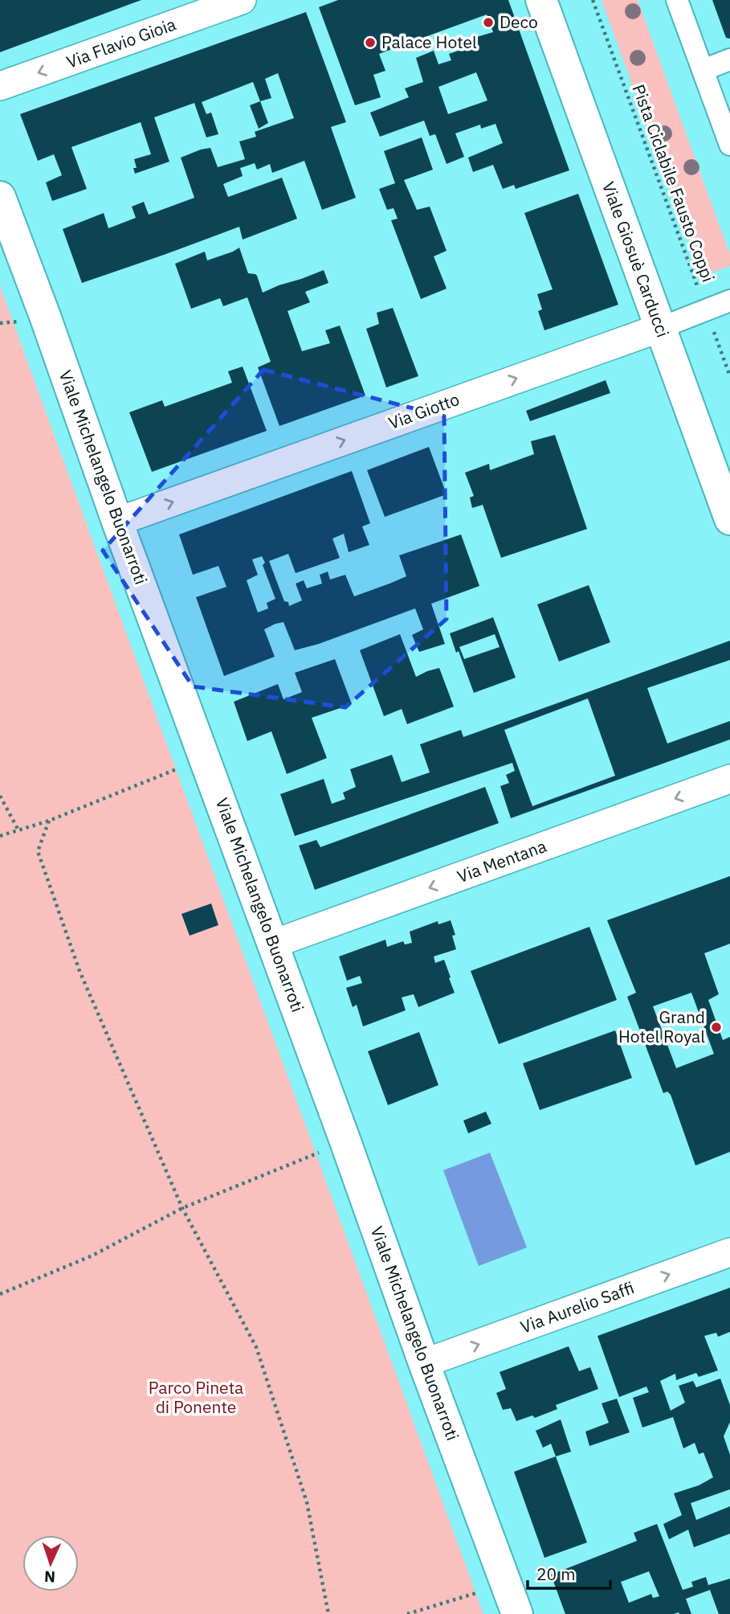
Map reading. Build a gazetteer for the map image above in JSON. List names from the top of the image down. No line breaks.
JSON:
{"streets":{"street":["Via Flavio Gioia","Viale Giosuè Carducci","Via Giotto","Viale Michelangelo Buonarroti","Via Mentana","Via Aurelio Saffi"],"path":["Pista Ciclabile Fausto Coppi"]},"crossings":[["Pista Ciclabile Fausto Coppi","Via Giotto"],["Viale Giosuè Carducci","Via Giotto"],["Via Giotto","Viale Michelangelo Buonarroti"],["Viale Michelangelo Buonarroti","Via Mentana"],["Viale Michelangelo Buonarroti","Via Aurelio Saffi"]],"one_way":["Via Flavio Gioia","Via Giotto","Via Mentana","Via Aurelio Saffi"],"parks":["Parco Pineta di Ponente"],"places":["Deco","Palace Hotel","Grand Hotel Royal"],"scale_bar":"20 m","north":"bottom"}
